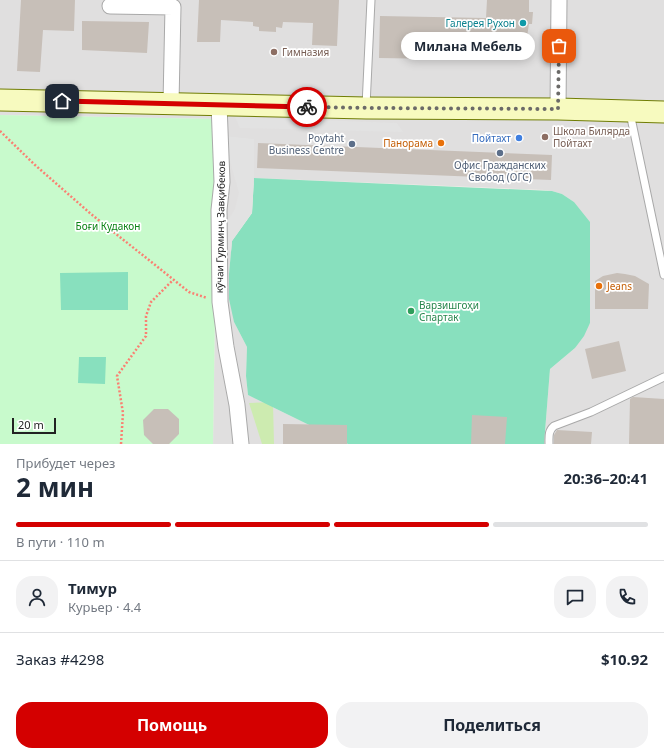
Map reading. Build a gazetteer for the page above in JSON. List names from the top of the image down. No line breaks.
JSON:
{"streets":{"street":["кӯчаи Гурминҷ Завқибеков"]},"parks":["Боғи Кудакон"],"places":["Галерея Рухон","Милана Мебель","Гимназия","Школа Билярда Пойтахт","Пойтахт","Панорама","Poytaht Business Centre","Офис Гражданских Свобод (ОГС)","Jeans","Варзишгоҳи Спартак"],"scale_bar":"20 m","page":{"bubble":"Милана Мебель","scale":"20 m","heading":["2 мин","Прибудет через","20:36–20:41"],"panel":["Тимур","Курьер · 4.4","Заказ #4298","$10.92"],"bar":"В пути · 110 m","buttons":["Помощь","Поделиться"]}}
